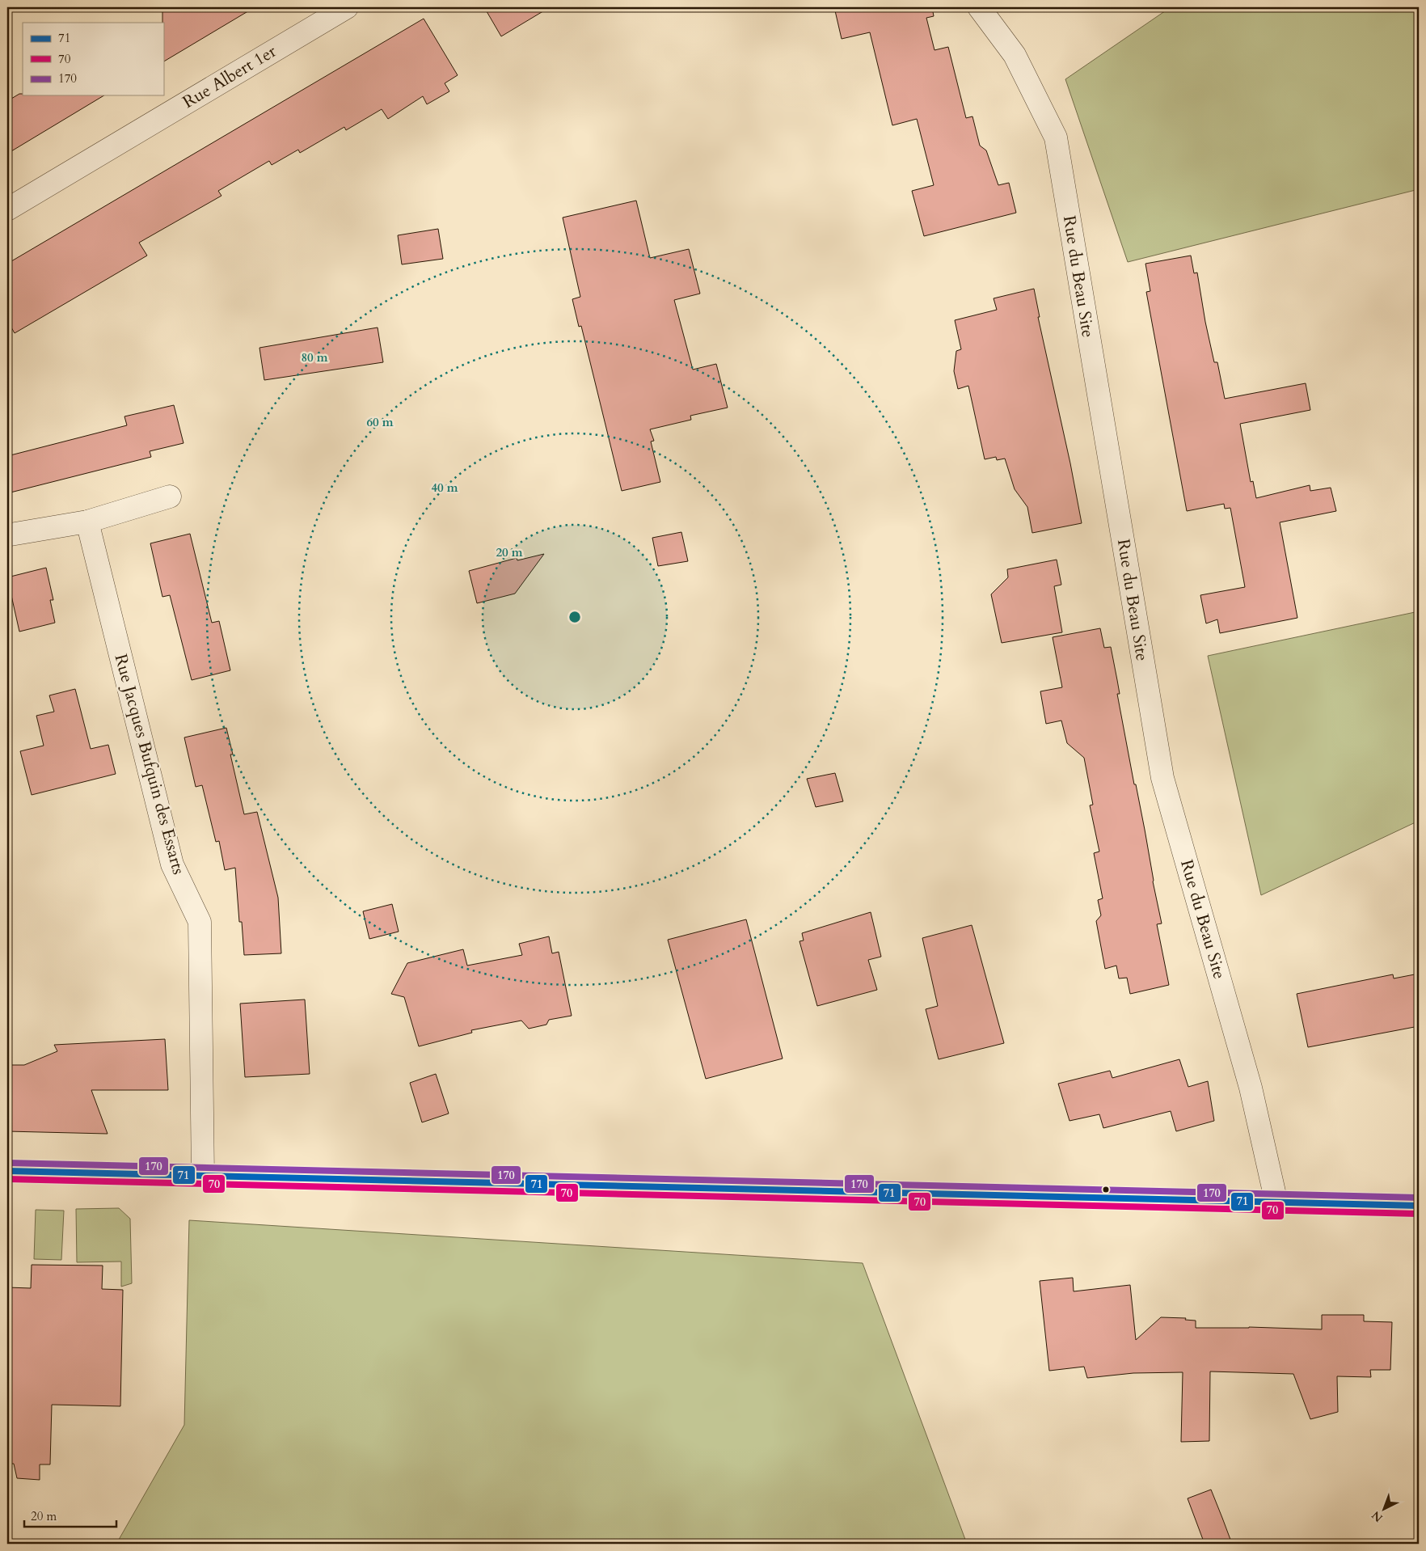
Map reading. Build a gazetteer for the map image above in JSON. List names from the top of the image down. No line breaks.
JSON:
{"streets":{"street":["Rue Albert 1er","Rue du Beau Site","Rue Jacques Bufquin des Essarts"]},"lines":["transit line 170","transit line 71","transit line 70"],"legend":["71","70","170"],"scale_bar":"20 m","north":"bottom left","rings":["80 m","60 m","40 m","20 m"]}
